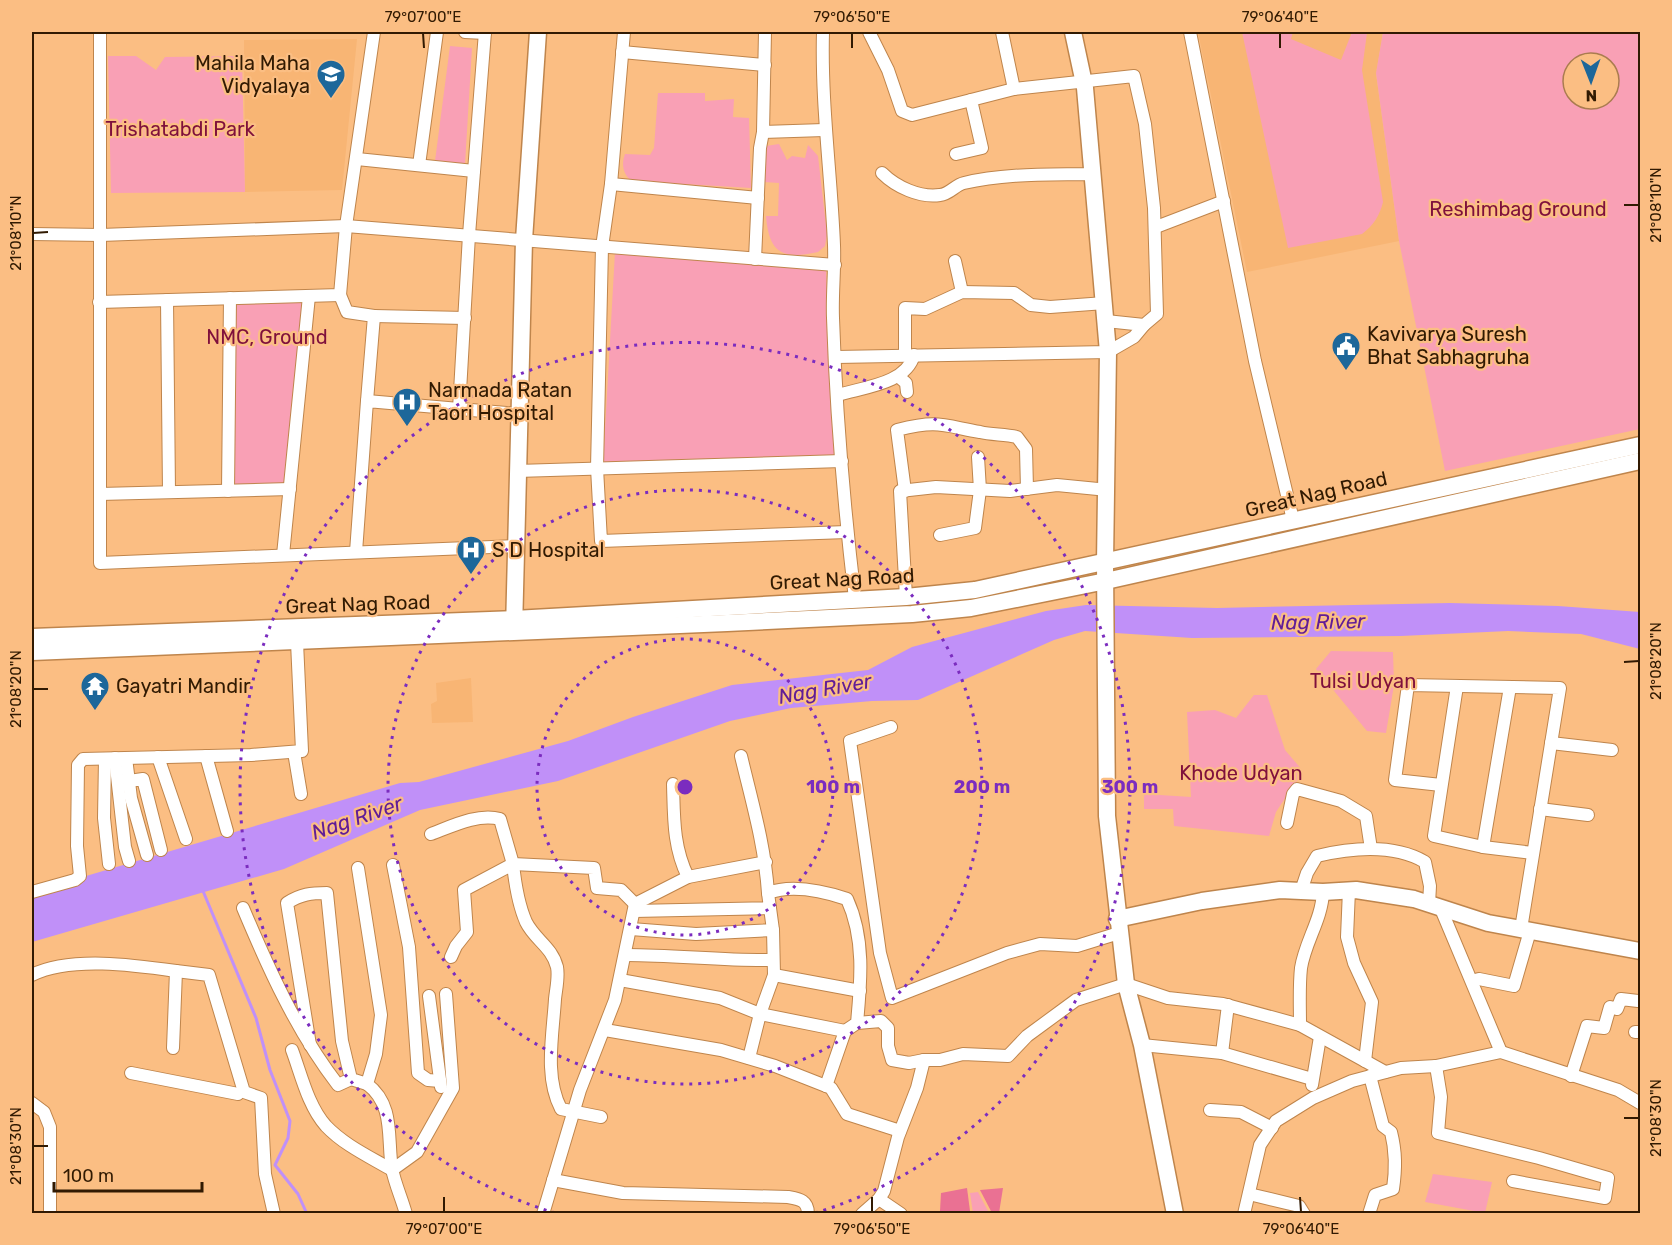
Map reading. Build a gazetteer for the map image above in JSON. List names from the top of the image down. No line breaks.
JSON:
{"streets":{"main road":["Great Nag Road"]},"water":["Nag River"],"parks":["Trishatabdi Park","Reshimbag Ground","NMC, Ground","Tulsi Udyan","Khode Udyan"],"places":{"school or university":["Mahila Maha Vidyalaya"],"public building":["Kavivarya Suresh Bhat Sabhagruha"],"hospital":["Narmada Ratan Taori Hospital","S D Hospital"],"temple":["Gayatri Mandir"]},"scale_bar":"100 m","north":"bottom","coordinates":["79°07'00\"E","79°06'50\"E","79°06'40\"E","21°08'10\"N","21°08'20\"N","21°08'30\"N"],"rings":["100 m","200 m","300 m"]}
